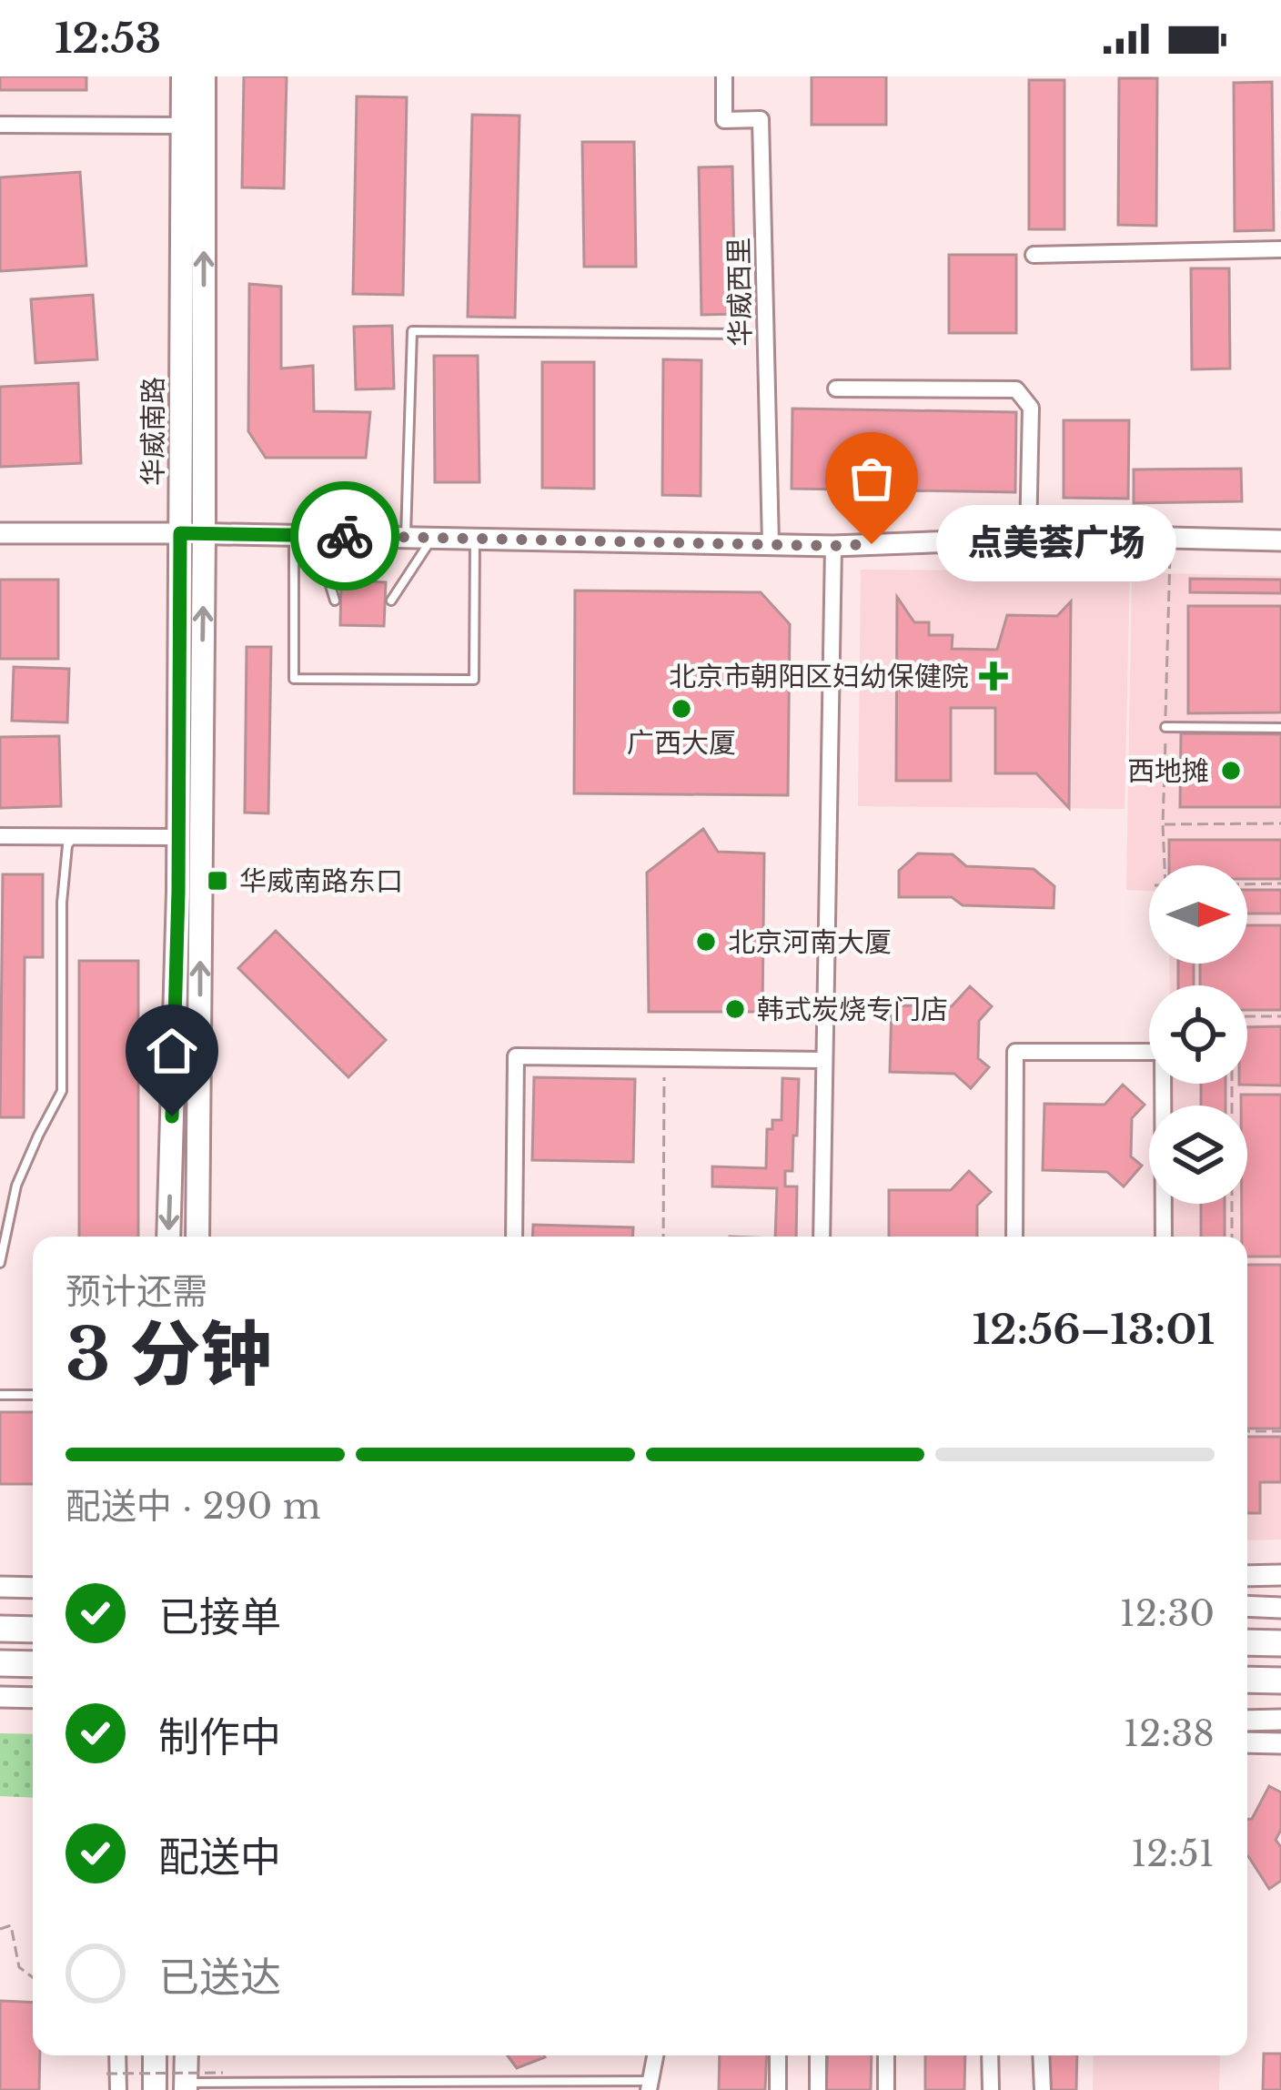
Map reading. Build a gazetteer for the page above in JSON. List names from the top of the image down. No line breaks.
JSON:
{"streets":{"main road":["华威南路"],"street":["华威西里"]},"places":{"other":["点美荟广场","广西大厦","西地摊","北京河南大厦","韩式炭烧专门店"],"health":["北京市朝阳区妇幼保健院"],"transit":["华威南路东口"]},"north":"right","page":{"status":"12:53","bubble":"点美荟广场","heading":["3 分钟","预计还需","12:56–13:01"],"bar":"配送中 · 290 m","list":[["已接单","12:30"],["制作中","12:38"],["配送中","12:51"],"已送达"]}}
